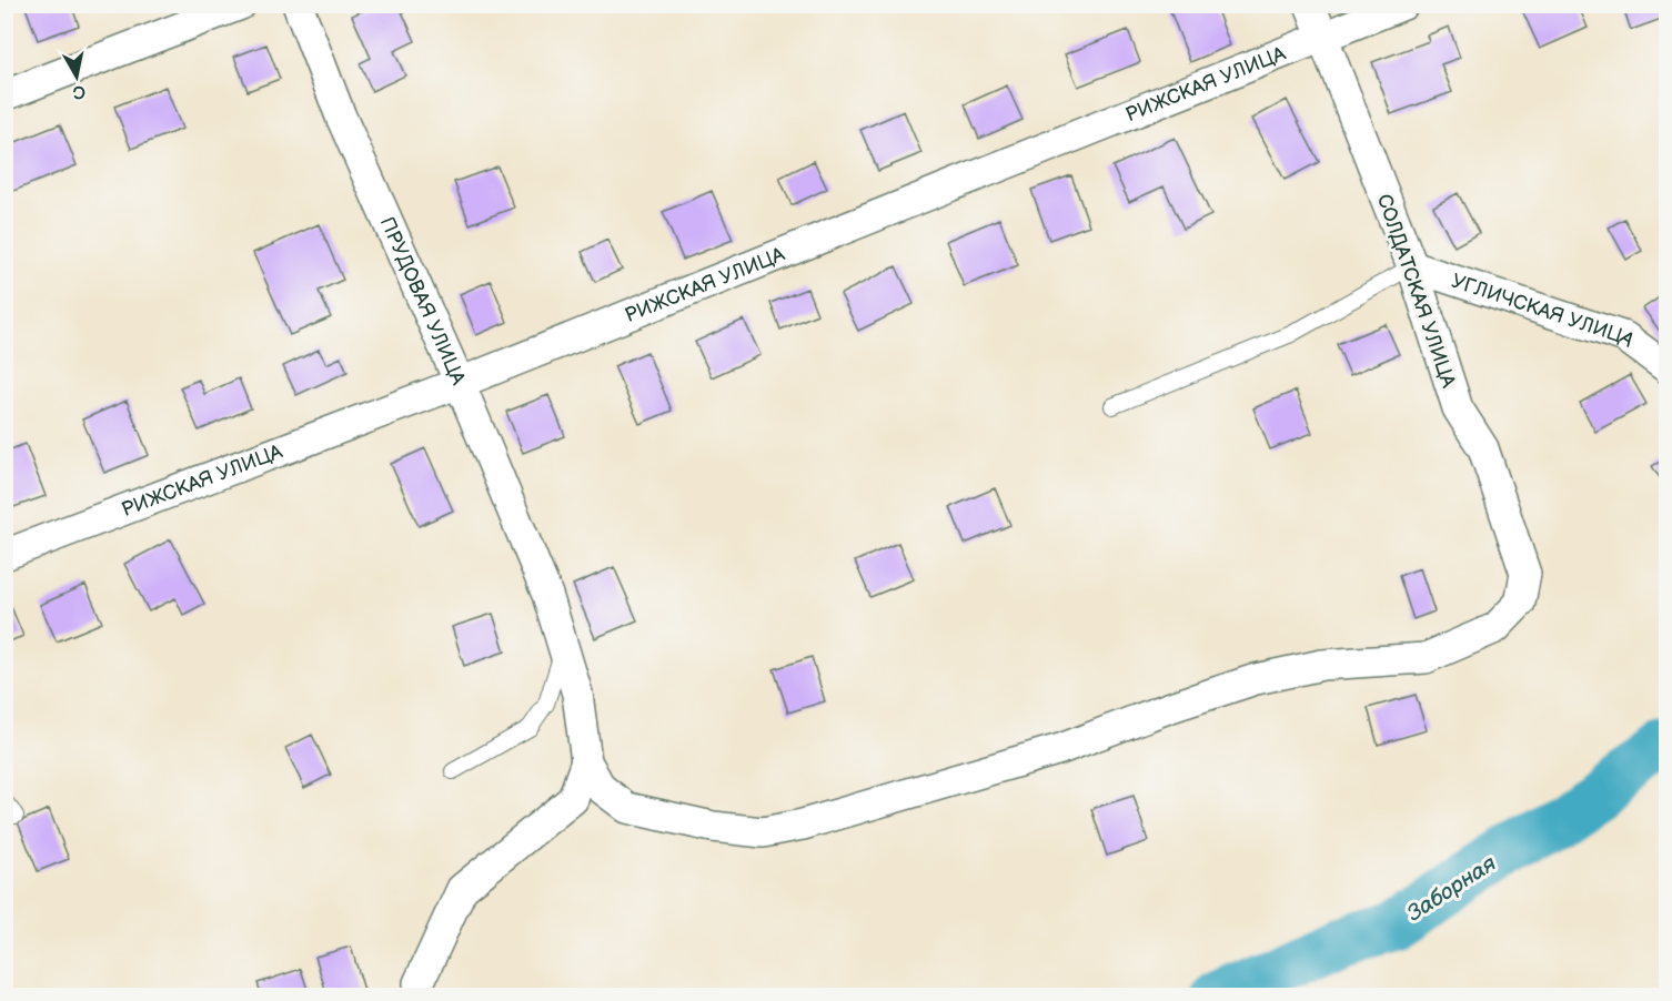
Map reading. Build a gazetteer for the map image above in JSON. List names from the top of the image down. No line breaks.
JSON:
{"streets":{"street":["РИЖСКАЯ УЛИЦА","СОЛДАТСКАЯ УЛИЦА","ПРУДОВАЯ УЛИЦА","УГЛИЧСКАЯ УЛИЦА"]},"crossings":[["РИЖСКАЯ УЛИЦА","СОЛДАТСКАЯ УЛИЦА"],["РИЖСКАЯ УЛИЦА","ПРУДОВАЯ УЛИЦА"],["СОЛДАТСКАЯ УЛИЦА","ПРУДОВАЯ УЛИЦА"],["СОЛДАТСКАЯ УЛИЦА","УГЛИЧСКАЯ УЛИЦА"]],"water":["Заборная"],"north":"bottom"}
